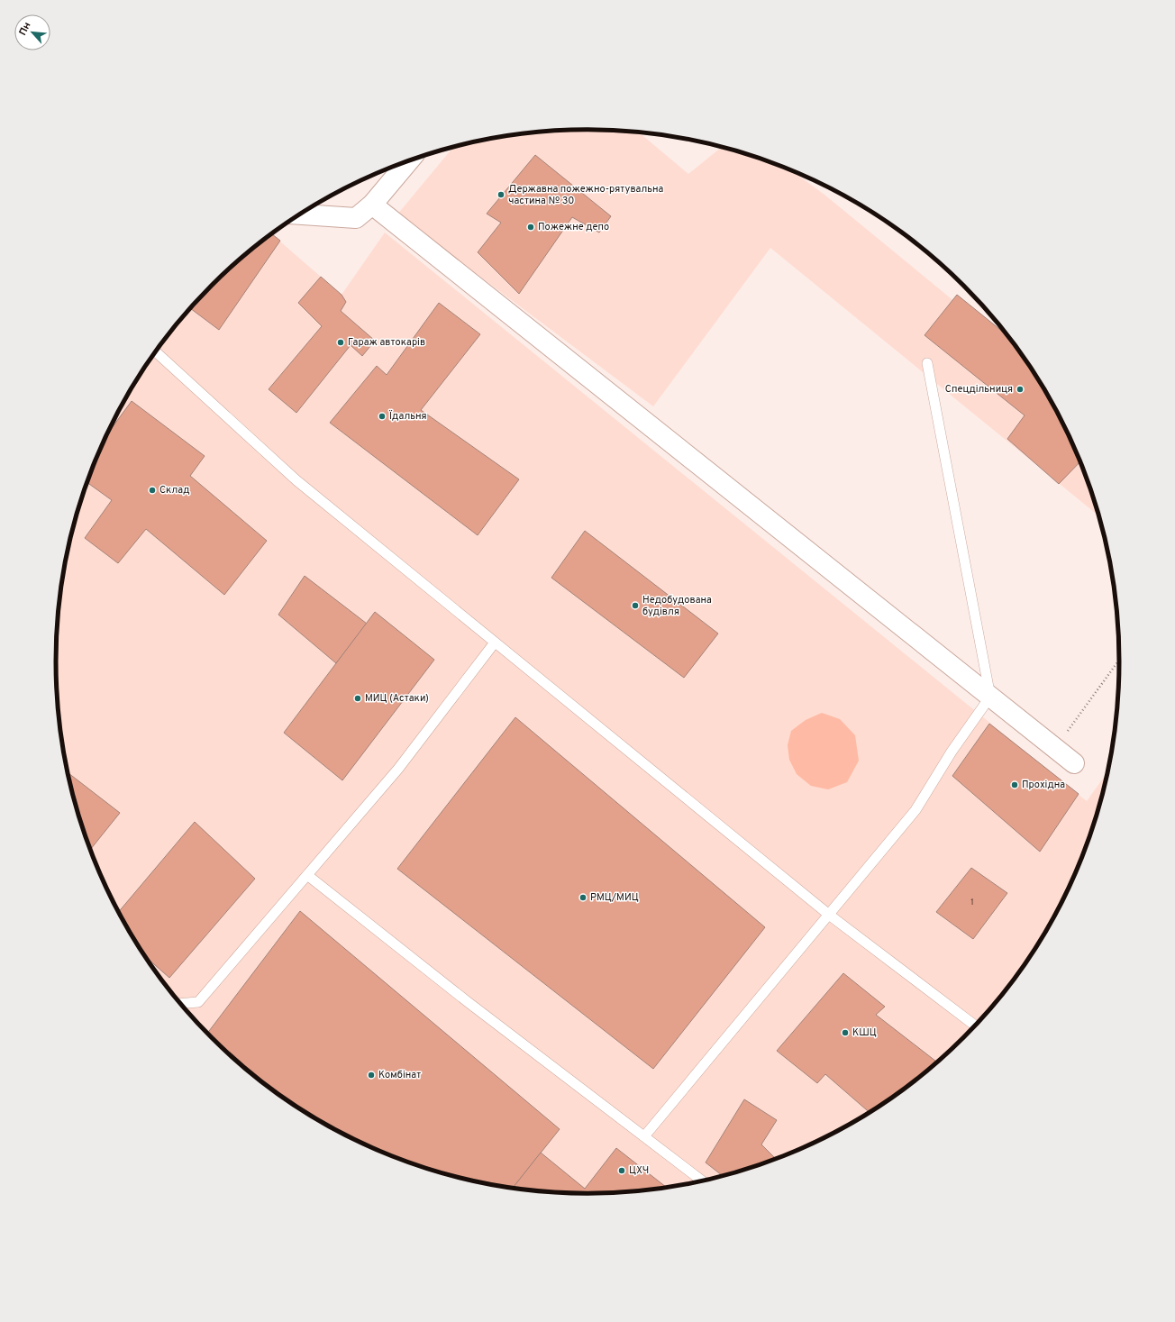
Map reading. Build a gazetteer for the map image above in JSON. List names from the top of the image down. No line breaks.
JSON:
{"places":["Державна пожежно-рятувальна частина № 30","Пожежне депо","Гараж автокарів","Спецдільниця","Їдальня","Склад","Недобудована будівля","МИЦ (Астаки)","Прохідна","РМЦ/МИЦ","КШЦ","Комбінат","ЦХЧ"],"house_numbers":["1"],"north":"top left"}
